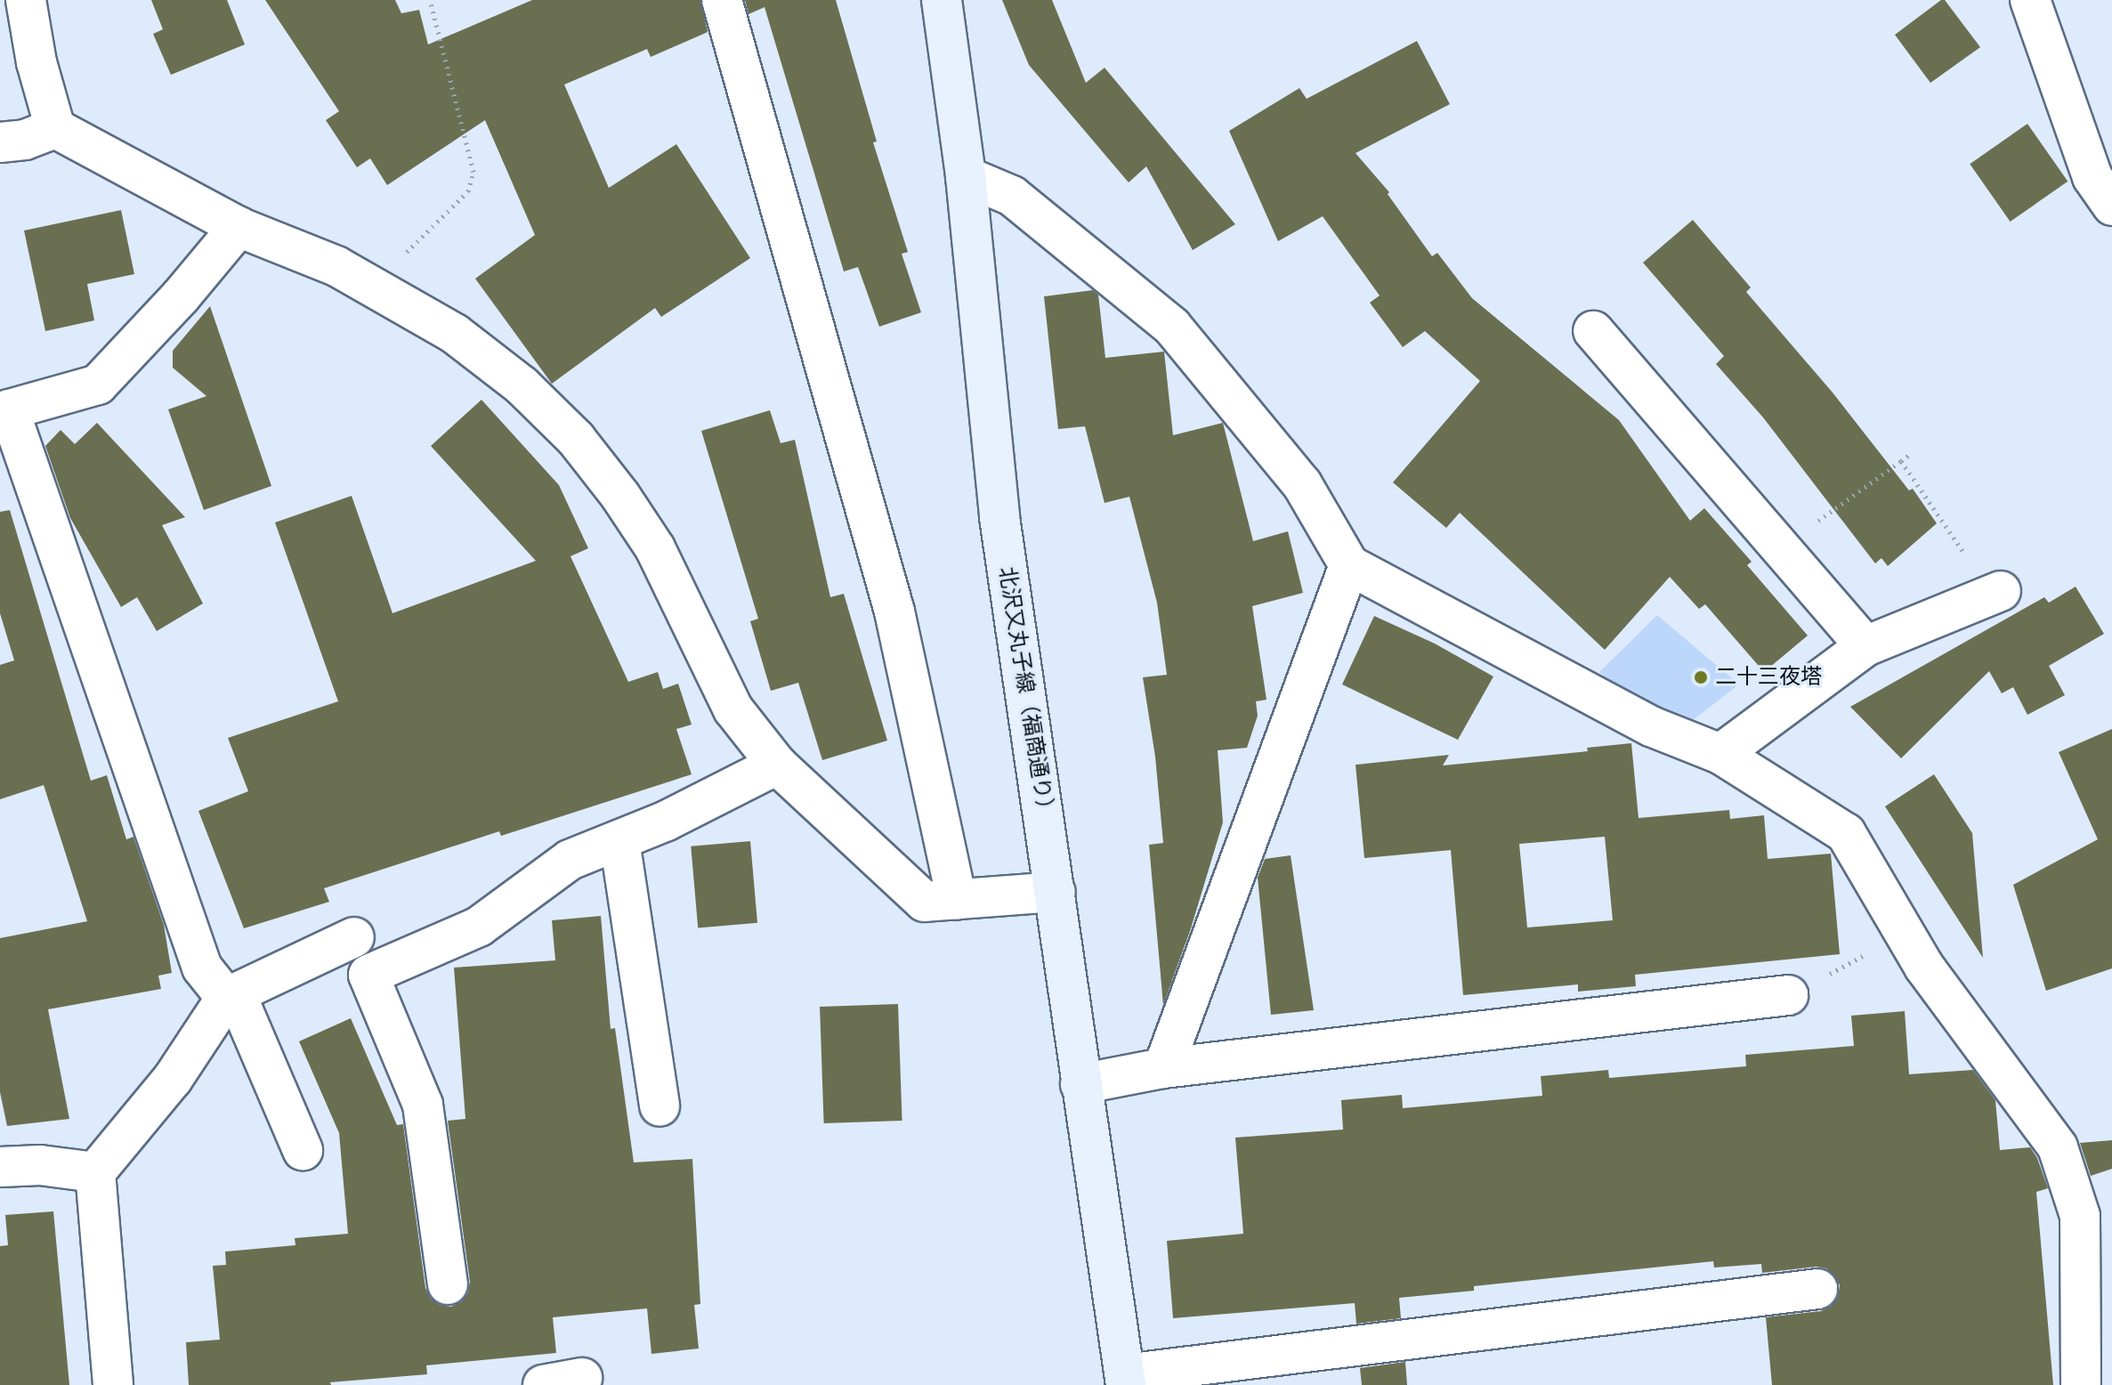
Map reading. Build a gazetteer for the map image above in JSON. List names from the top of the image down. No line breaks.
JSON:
{"streets":{"street":["北沢又丸子線（福商通り）"]},"places":["二十三夜塔"]}
